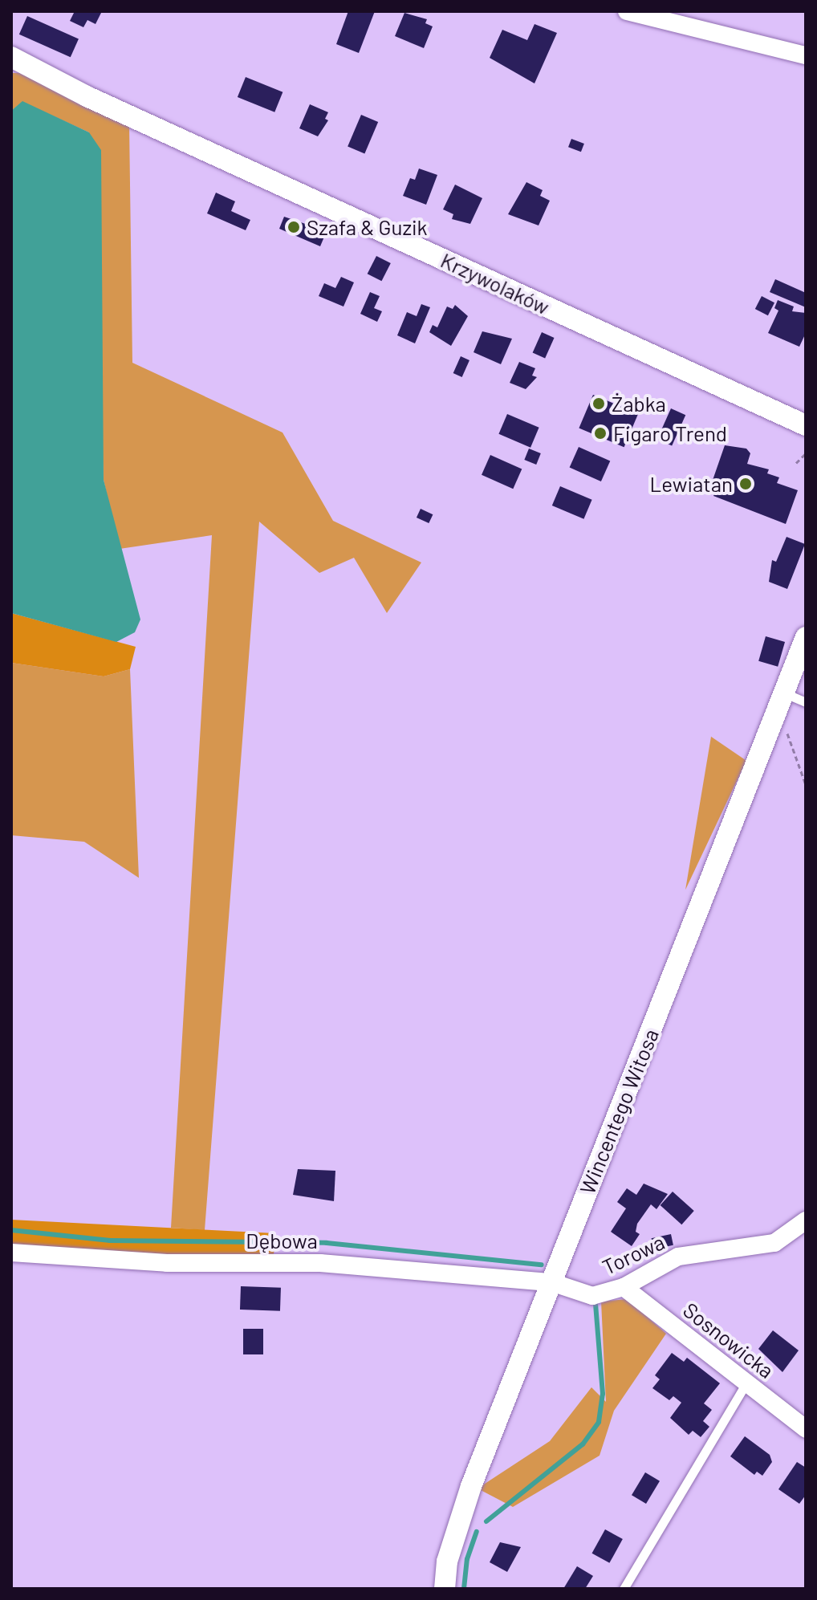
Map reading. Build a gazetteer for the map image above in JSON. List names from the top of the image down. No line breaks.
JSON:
{"streets":{"street":["Krzywolaków","Wincentego Witosa","Dębowa","Torowa","Sosnowicka"]},"crossings":[["Wincentego Witosa","Dębowa"],["Wincentego Witosa","Torowa"],["Dębowa","Torowa"],["Torowa","Sosnowicka"]],"places":["Szafa & Guzik","Żabka","Figaro Trend","Lewiatan"]}
